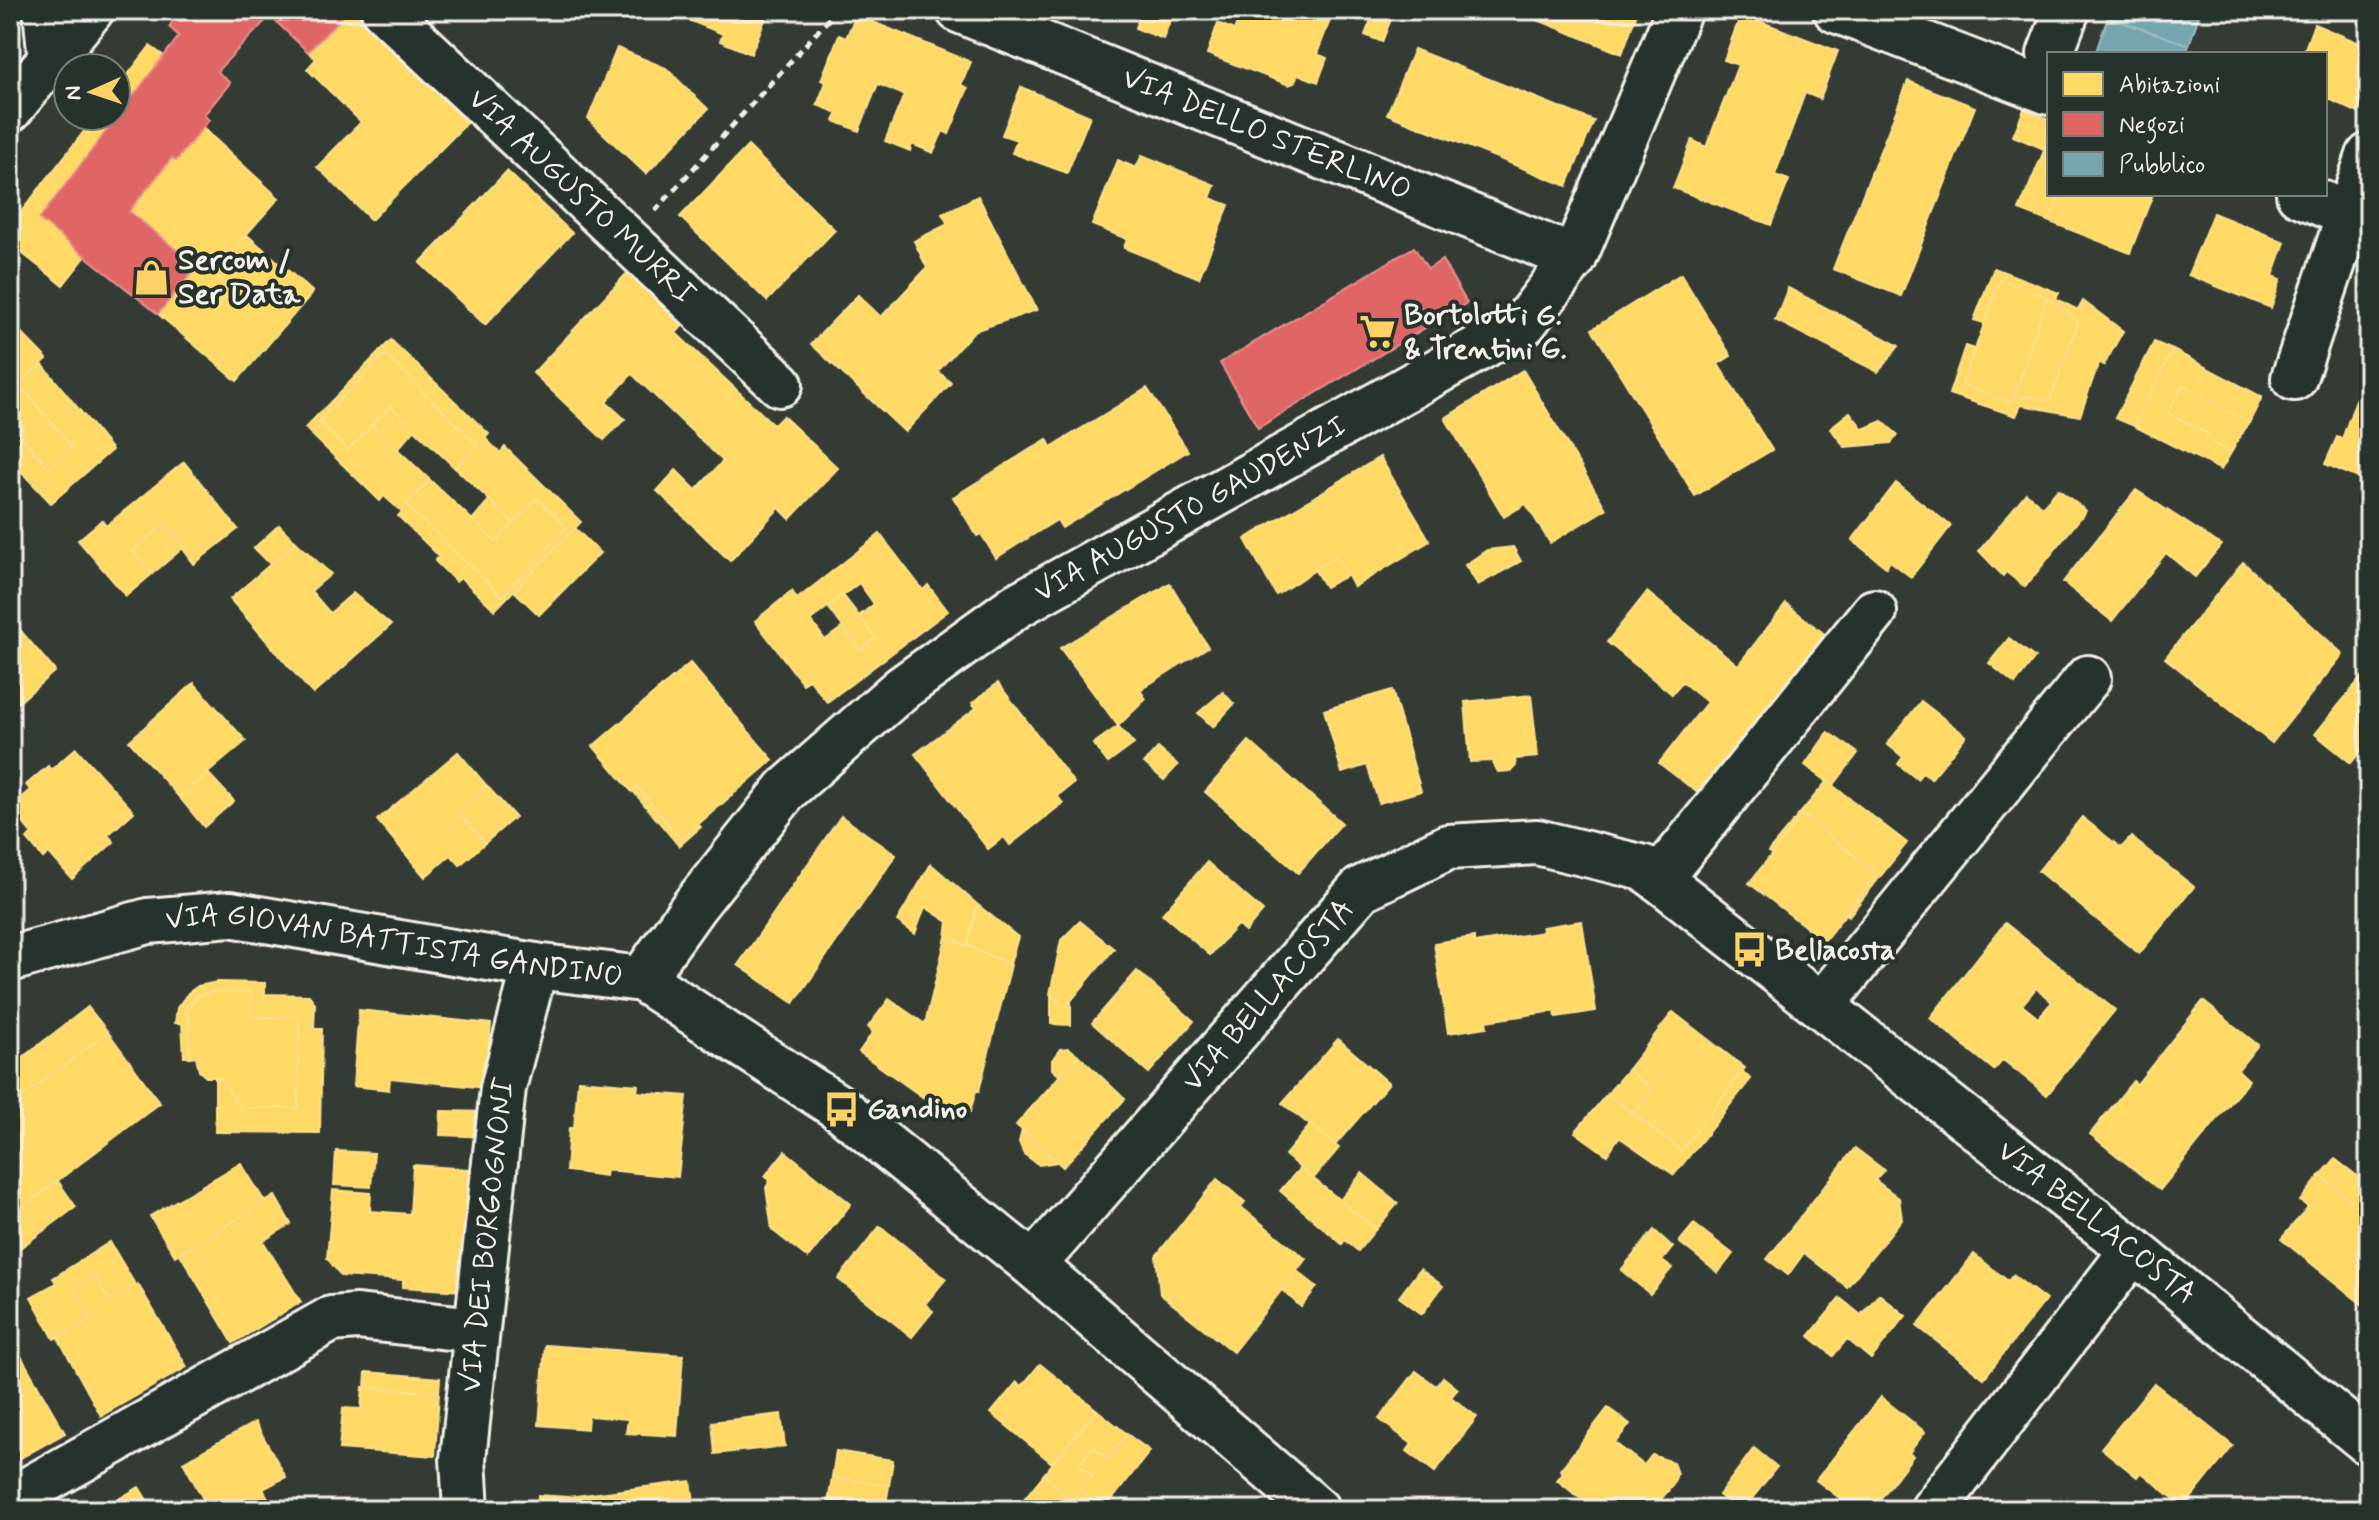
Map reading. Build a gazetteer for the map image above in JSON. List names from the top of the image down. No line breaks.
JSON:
{"streets":{"street":["VIA DELLO STERLINO","VIA AUGUSTO MURRI","VIA AUGUSTO GAUDENZI","VIA GIOVAN BATTISTA GANDINO","VIA BELLACOSTA","VIA DEI BORGOGNONI"]},"crossings":[["VIA DELLO STERLINO","VIA AUGUSTO GAUDENZI"],["VIA AUGUSTO GAUDENZI","VIA GIOVAN BATTISTA GANDINO"],["VIA GIOVAN BATTISTA GANDINO","VIA BELLACOSTA"],["VIA GIOVAN BATTISTA GANDINO","VIA DEI BORGOGNONI"]],"places":{"shop":["Sercom / Ser Data"],"supermarket":["Bortolotti G. & Trentini G."],"bus stop":["Bellacosta","Gandino"]},"legend":["Abitazioni","Negozi","Pubblico"],"north":"left"}
